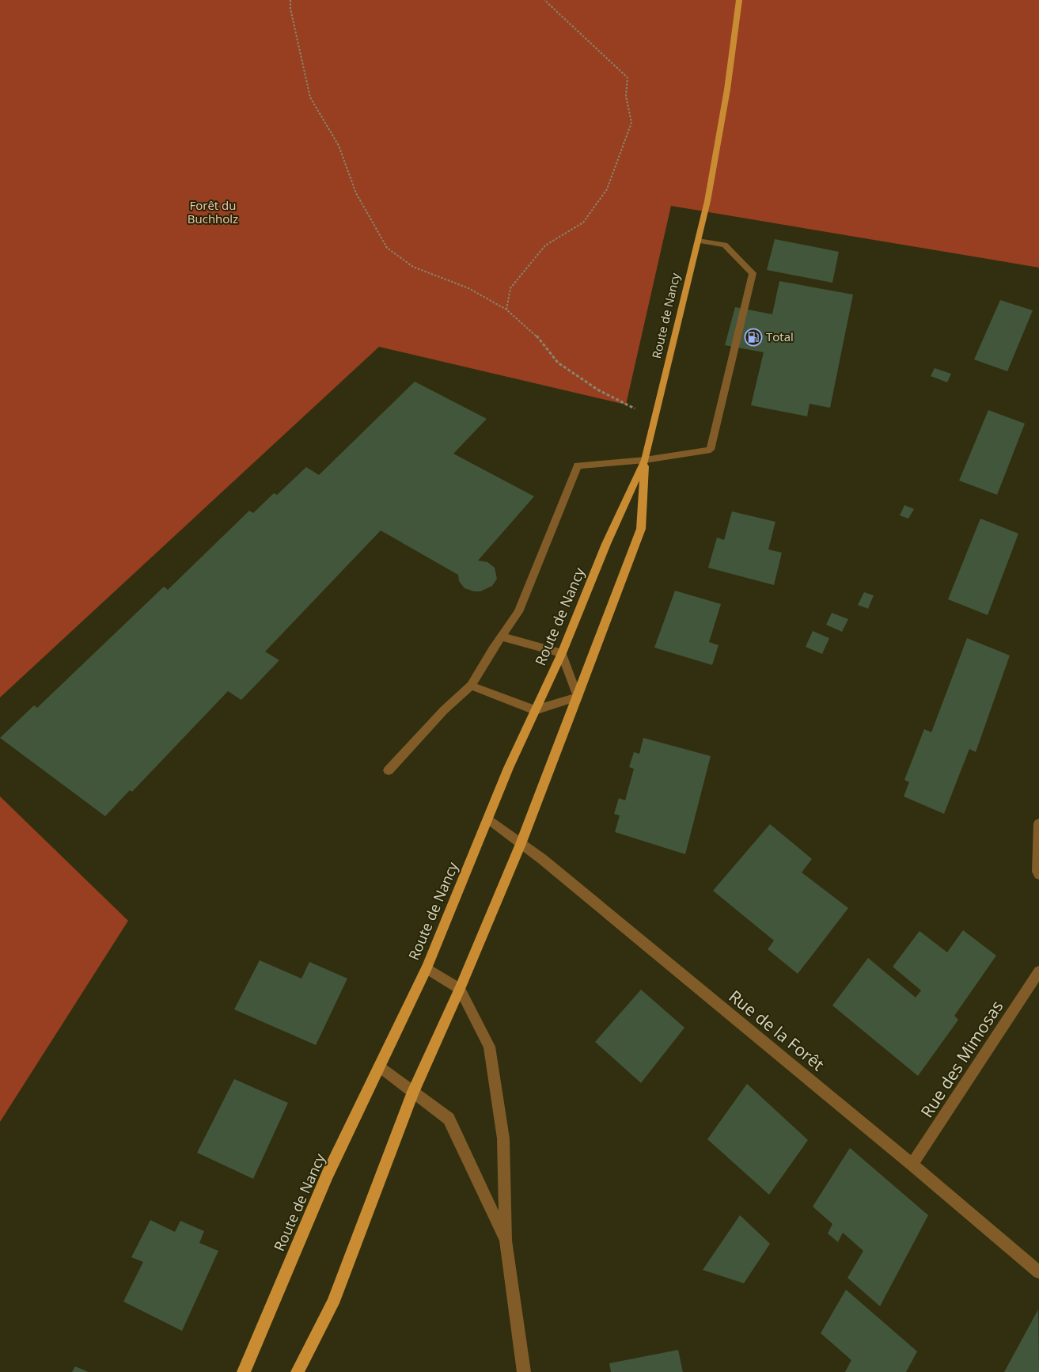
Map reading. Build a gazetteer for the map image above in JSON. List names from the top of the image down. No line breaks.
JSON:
{"streets":{"main road":["Route de Nancy"],"street":["Rue de la Forêt","Rue des Mimosas"]},"crossings":[["Route de Nancy","Rue de la Forêt"],["Rue de la Forêt","Rue des Mimosas"]],"parks":["Forêt du Buchholz"],"places":{"fuel station":["Total"]}}
